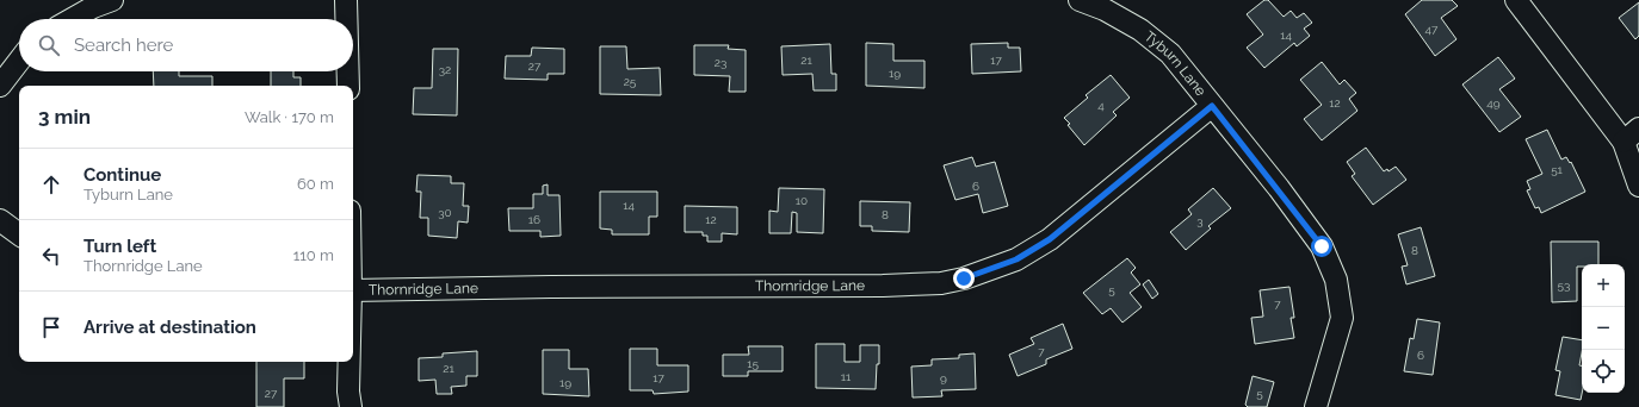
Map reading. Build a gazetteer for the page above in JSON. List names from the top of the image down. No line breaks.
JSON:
{"streets":{"street":["Tyburn Lane","Thornridge Lane"]},"crossings":[["Tyburn Lane","Thornridge Lane"]],"house_numbers":["47","14","21","17","23","27","32","19","25","12","49","4","51","6","10","14","30","8","16","12","3","8","53","5","7","7","6","15","21","11","17","9","19","27","5"],"page":{"search":"Search here","heading":["3 min","Walk · 170 m"],"list":[["Continue","Tyburn Lane","60 m"],["Turn left","Thornridge Lane","110 m"],"Arrive at destination"],"map_buttons":["+","−"]}}
